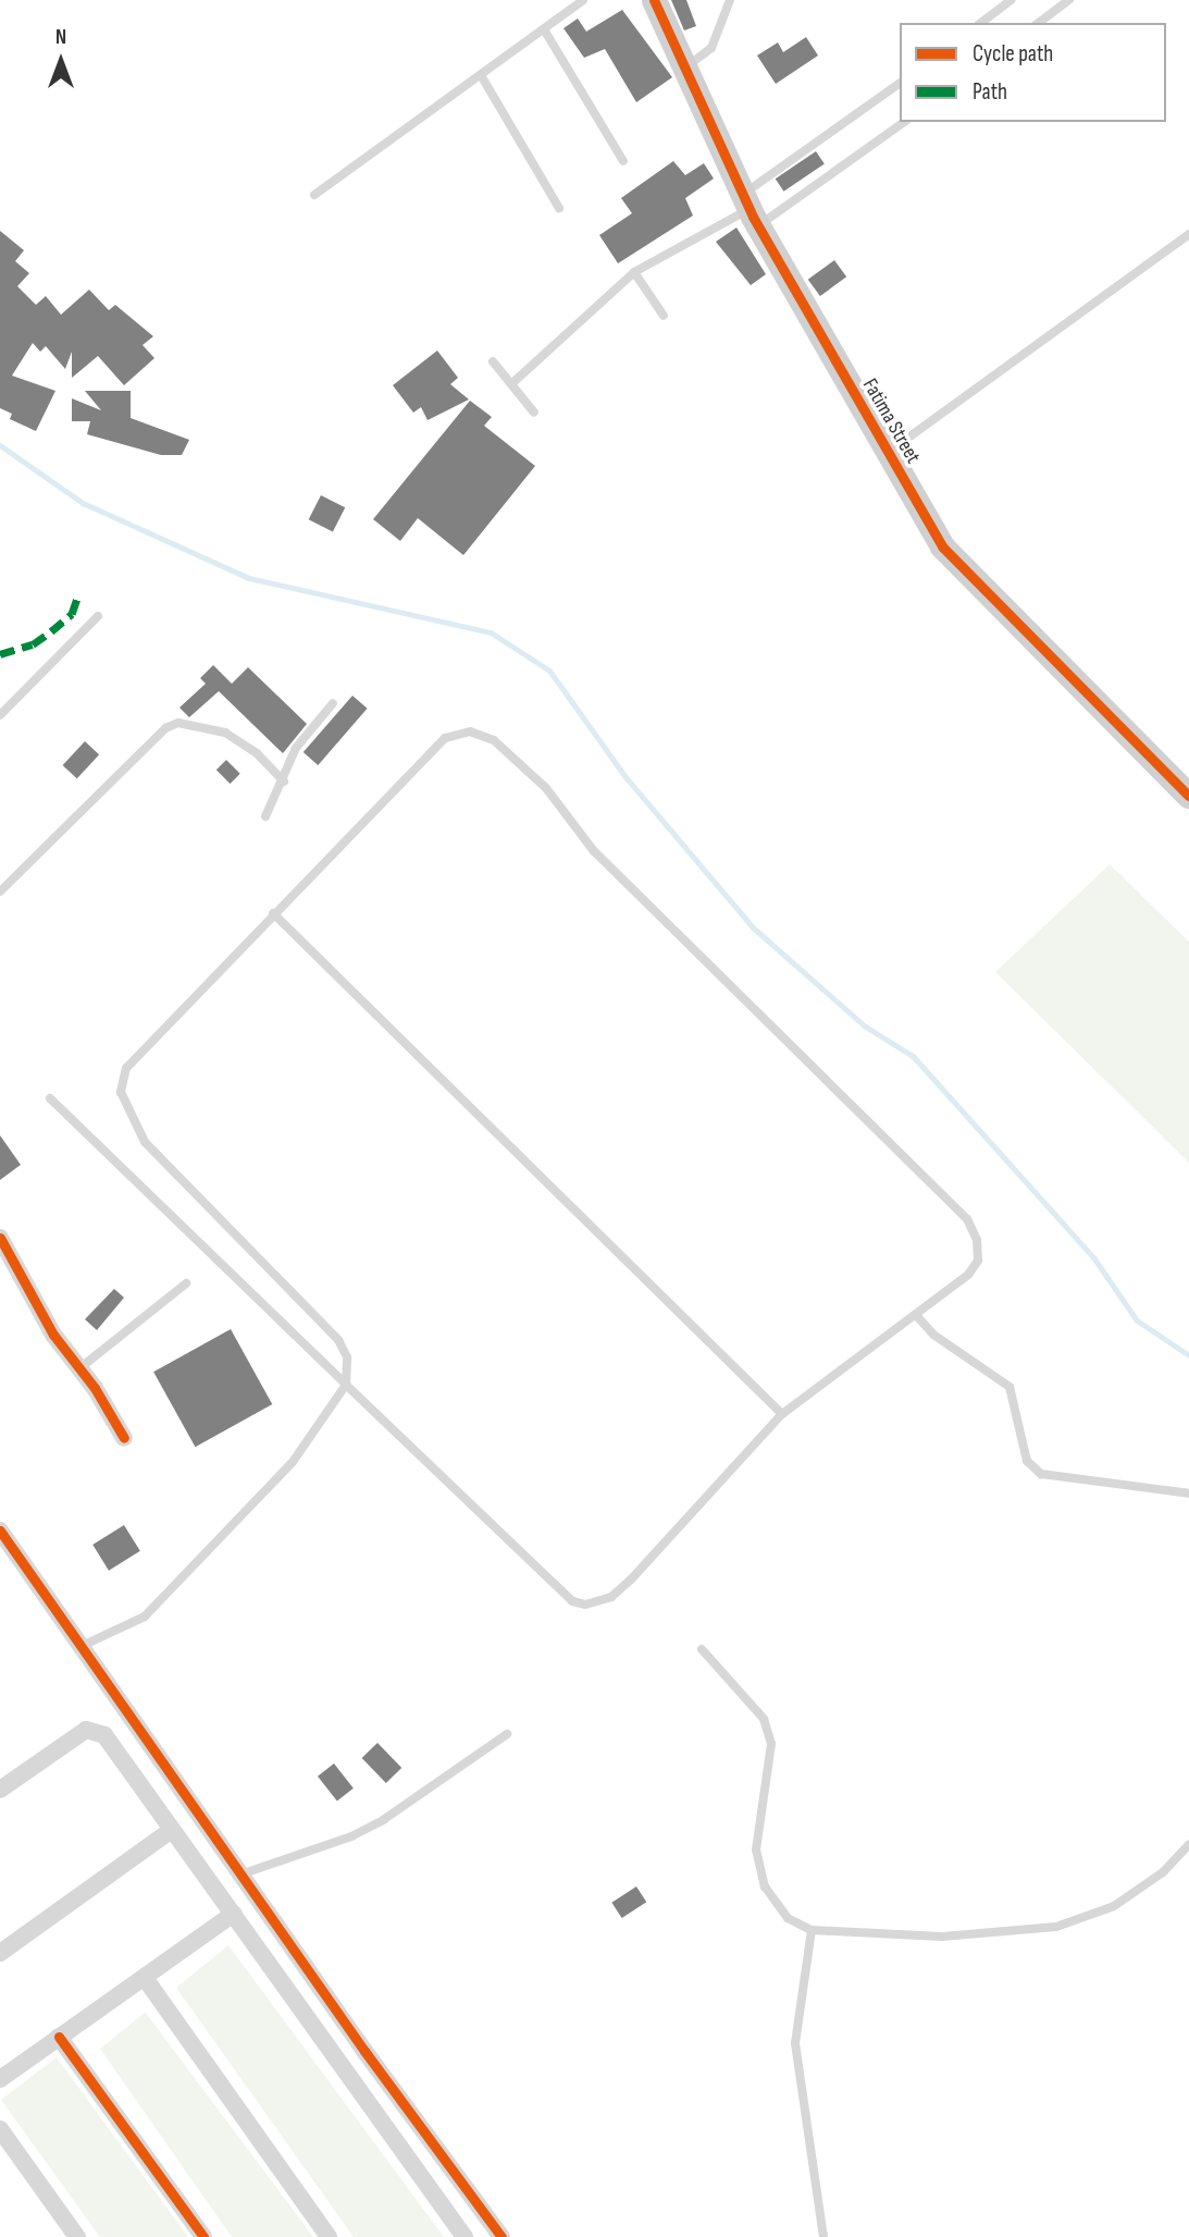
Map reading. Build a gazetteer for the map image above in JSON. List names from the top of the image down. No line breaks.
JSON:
{"streets":{"street":["Fatima Street"]},"legend":["Cycle path","Path"],"north":"top"}
